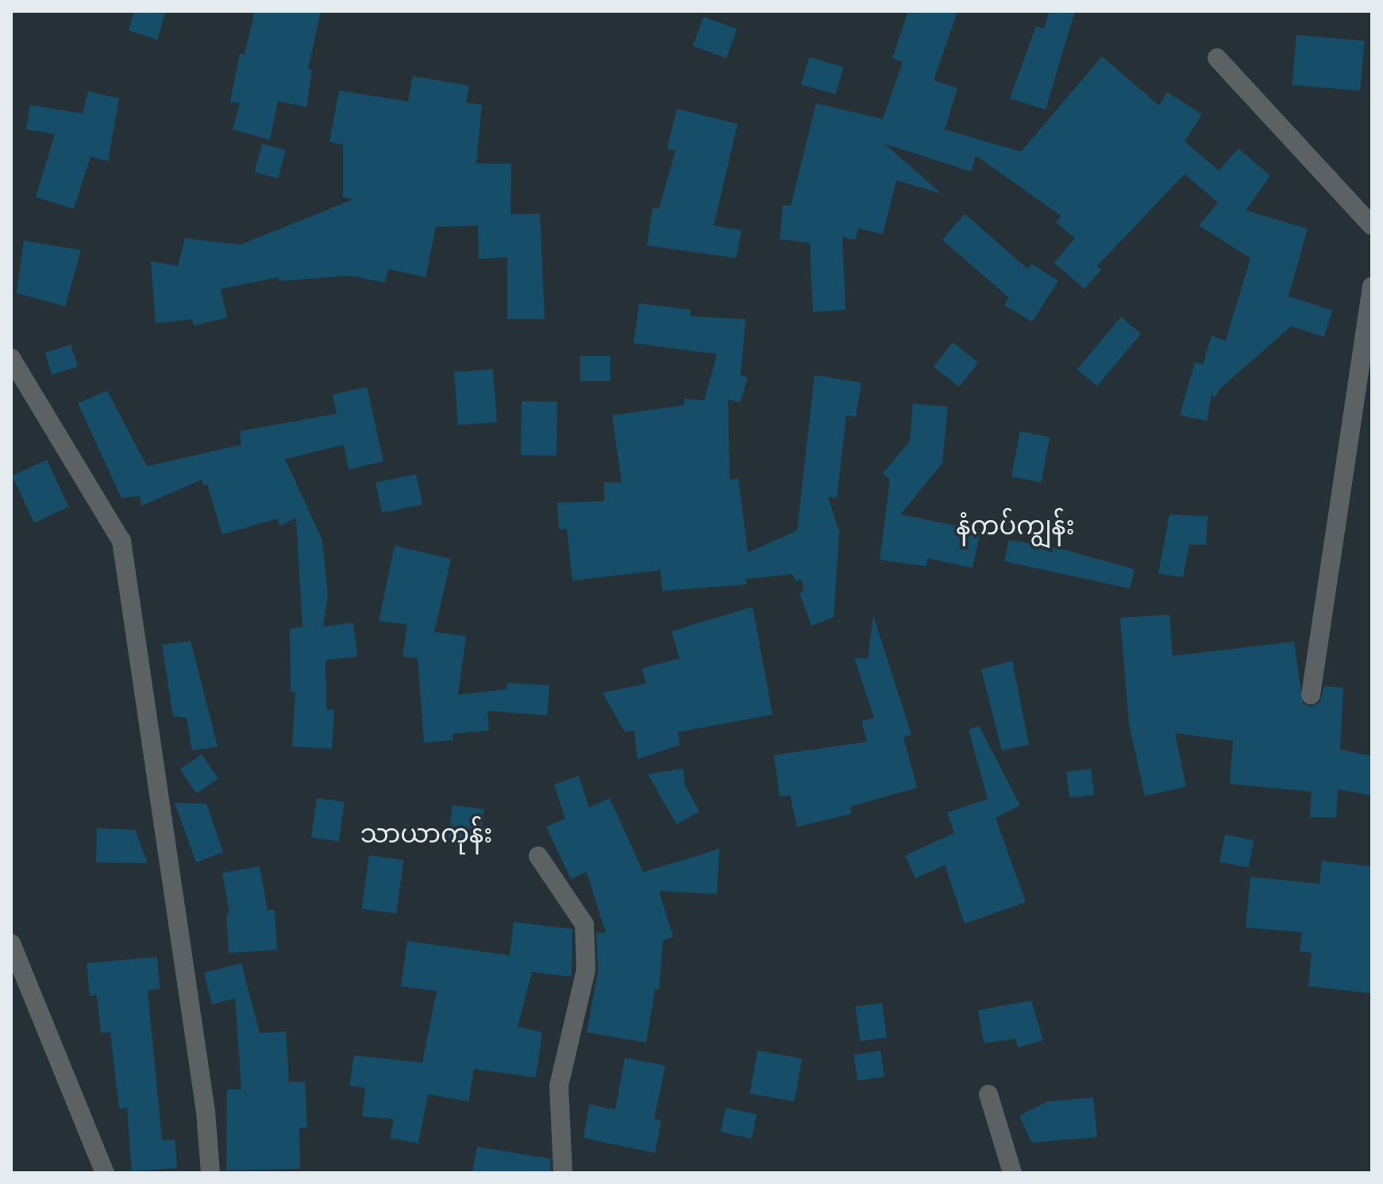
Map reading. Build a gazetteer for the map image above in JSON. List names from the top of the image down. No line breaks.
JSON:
{"districts":["နံကပ်ကျွန်း","သာယာကုန်း"]}
